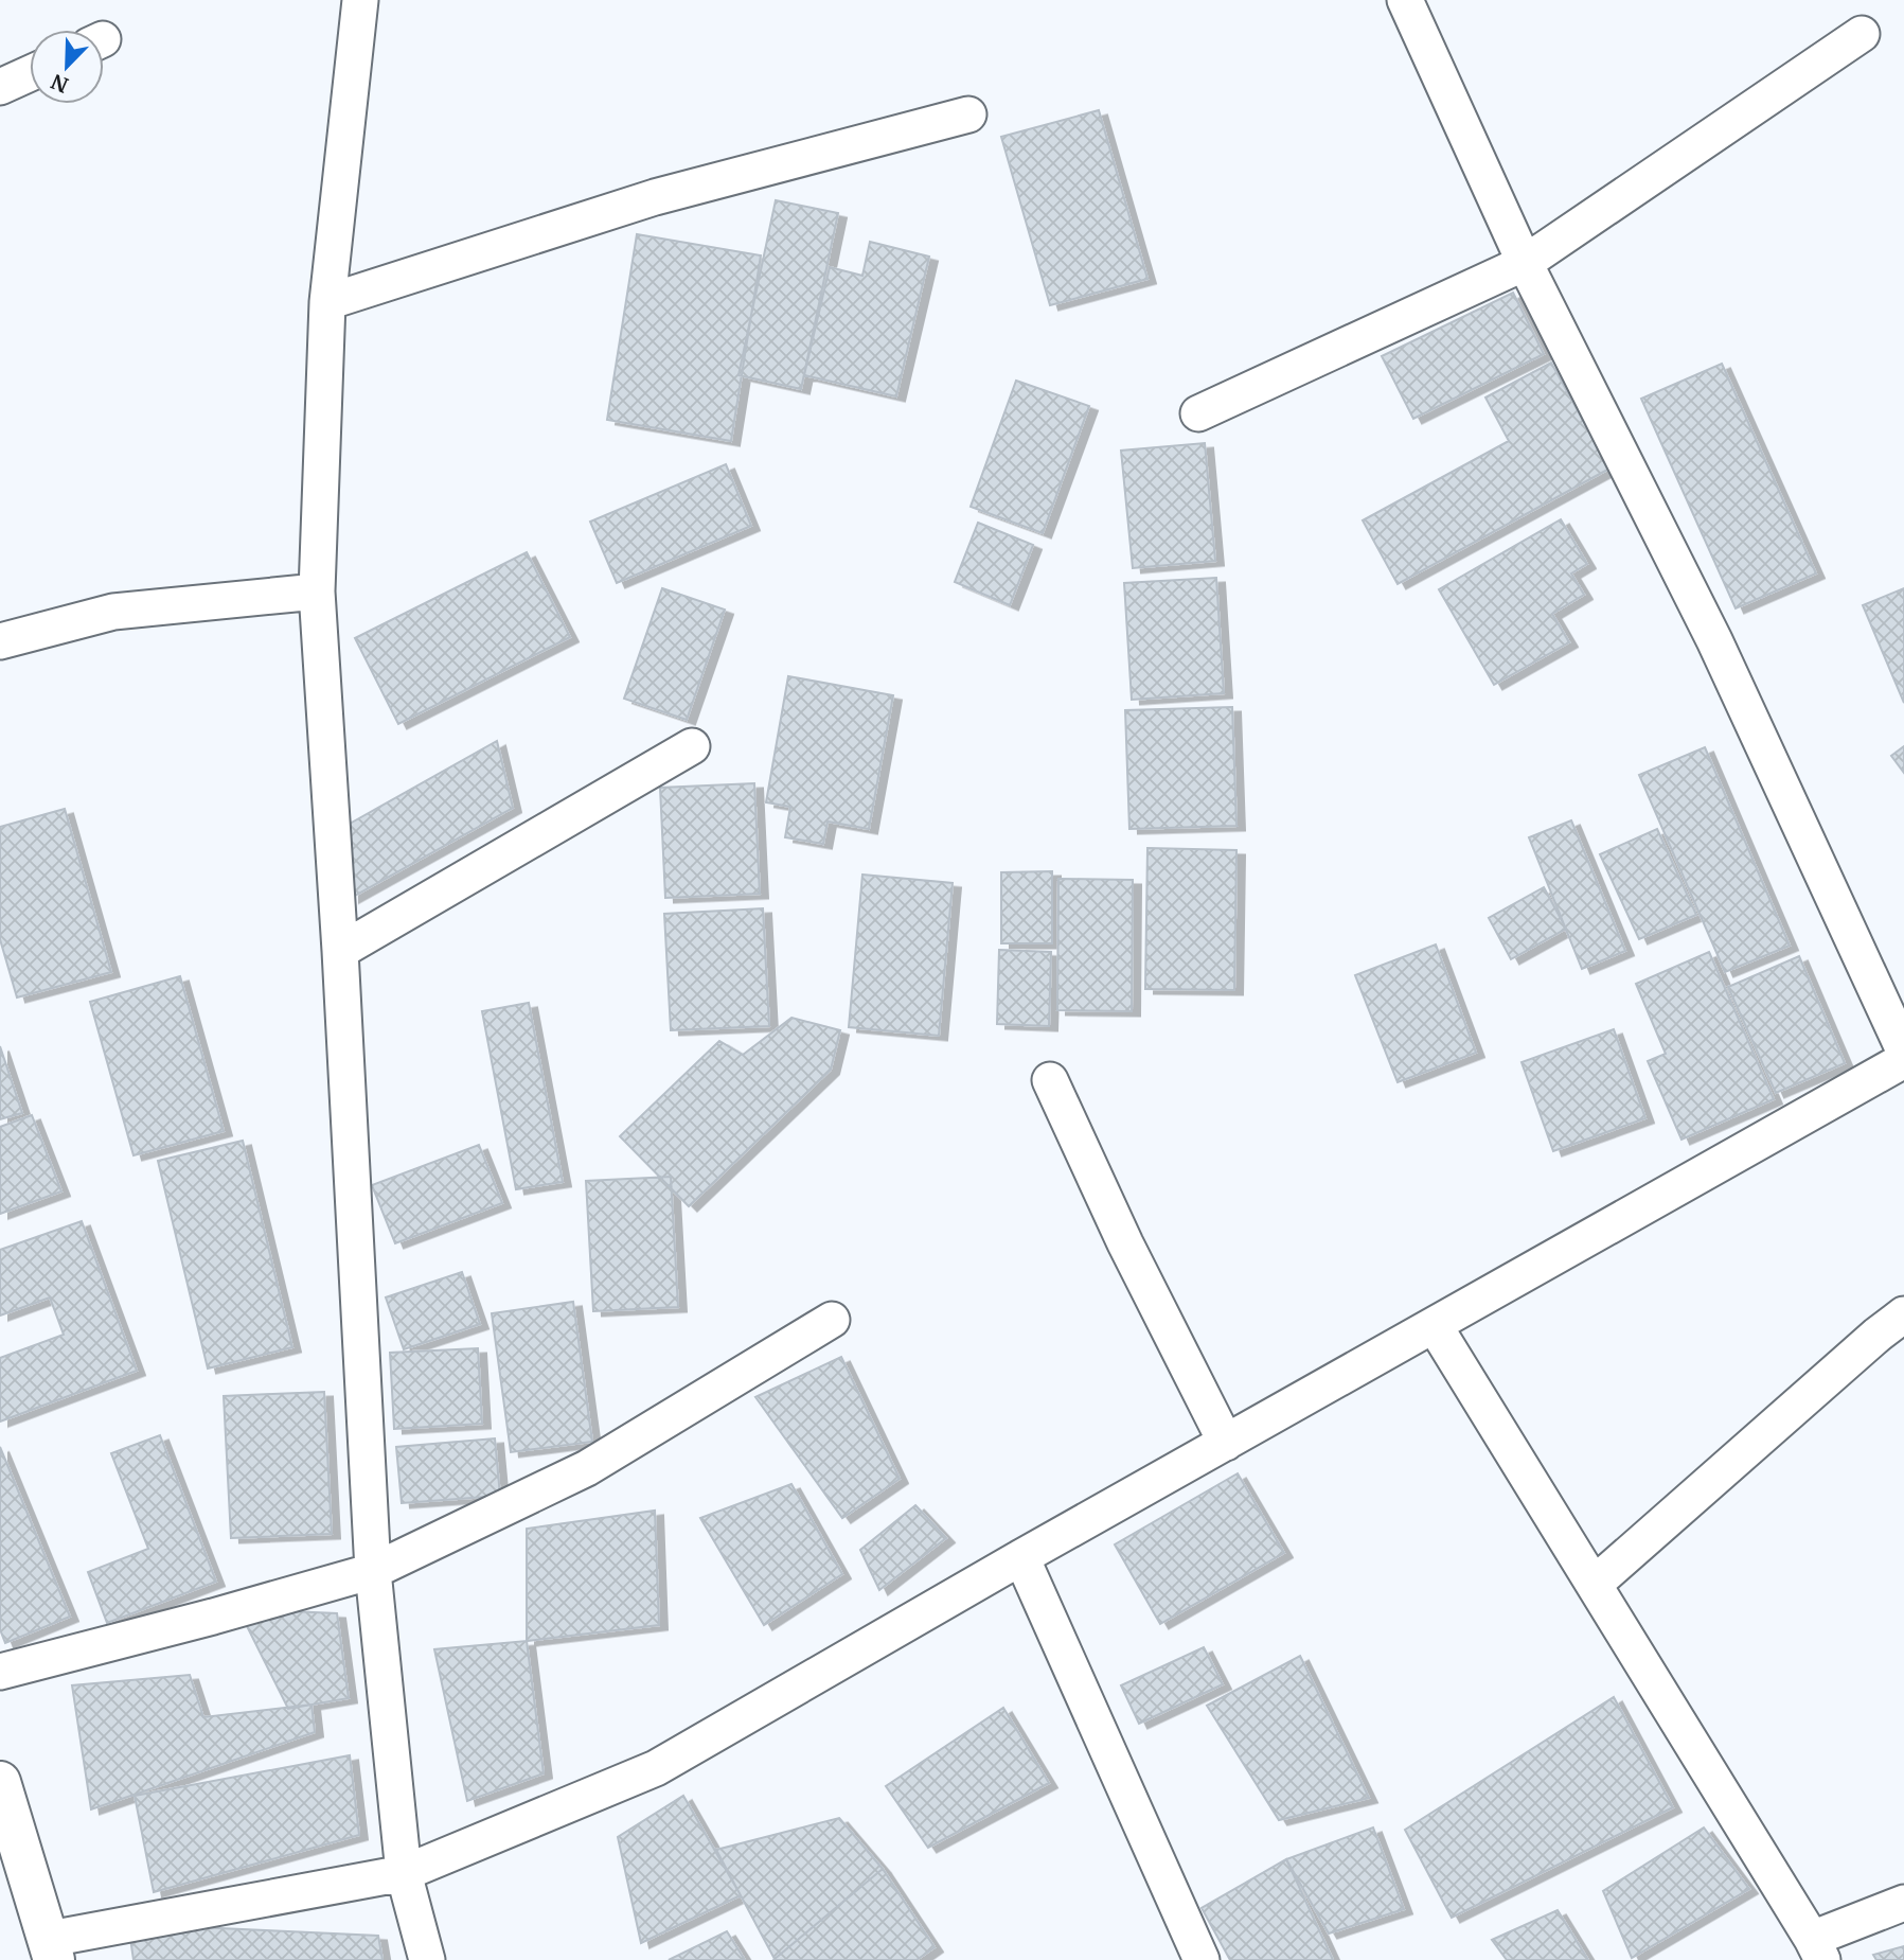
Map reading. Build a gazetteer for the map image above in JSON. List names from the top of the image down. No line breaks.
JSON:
{"north":"bottom left"}
